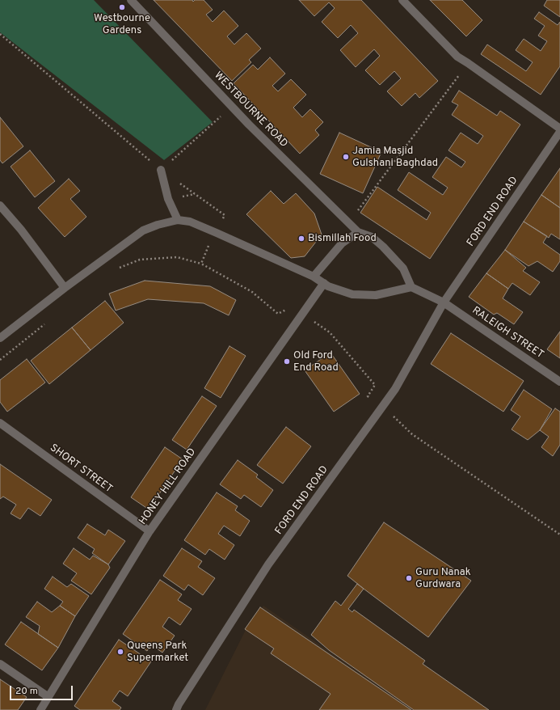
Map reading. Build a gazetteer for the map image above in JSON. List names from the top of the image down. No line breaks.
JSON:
{"streets":{"street":["WESTBOURNE ROAD","FORD END ROAD","RALEIGH STREET","SHORT STREET","HONEY HILL ROAD"]},"crossings":[["FORD END ROAD","RALEIGH STREET"],["SHORT STREET","HONEY HILL ROAD"]],"places":["Westbourne Gardens","Jamia Masjid Gulshani Baghdad","Bismillah Food","Old Ford End Road","Guru Nanak Gurdwara","Queens Park Supermarket"],"scale_bar":"20 m"}
